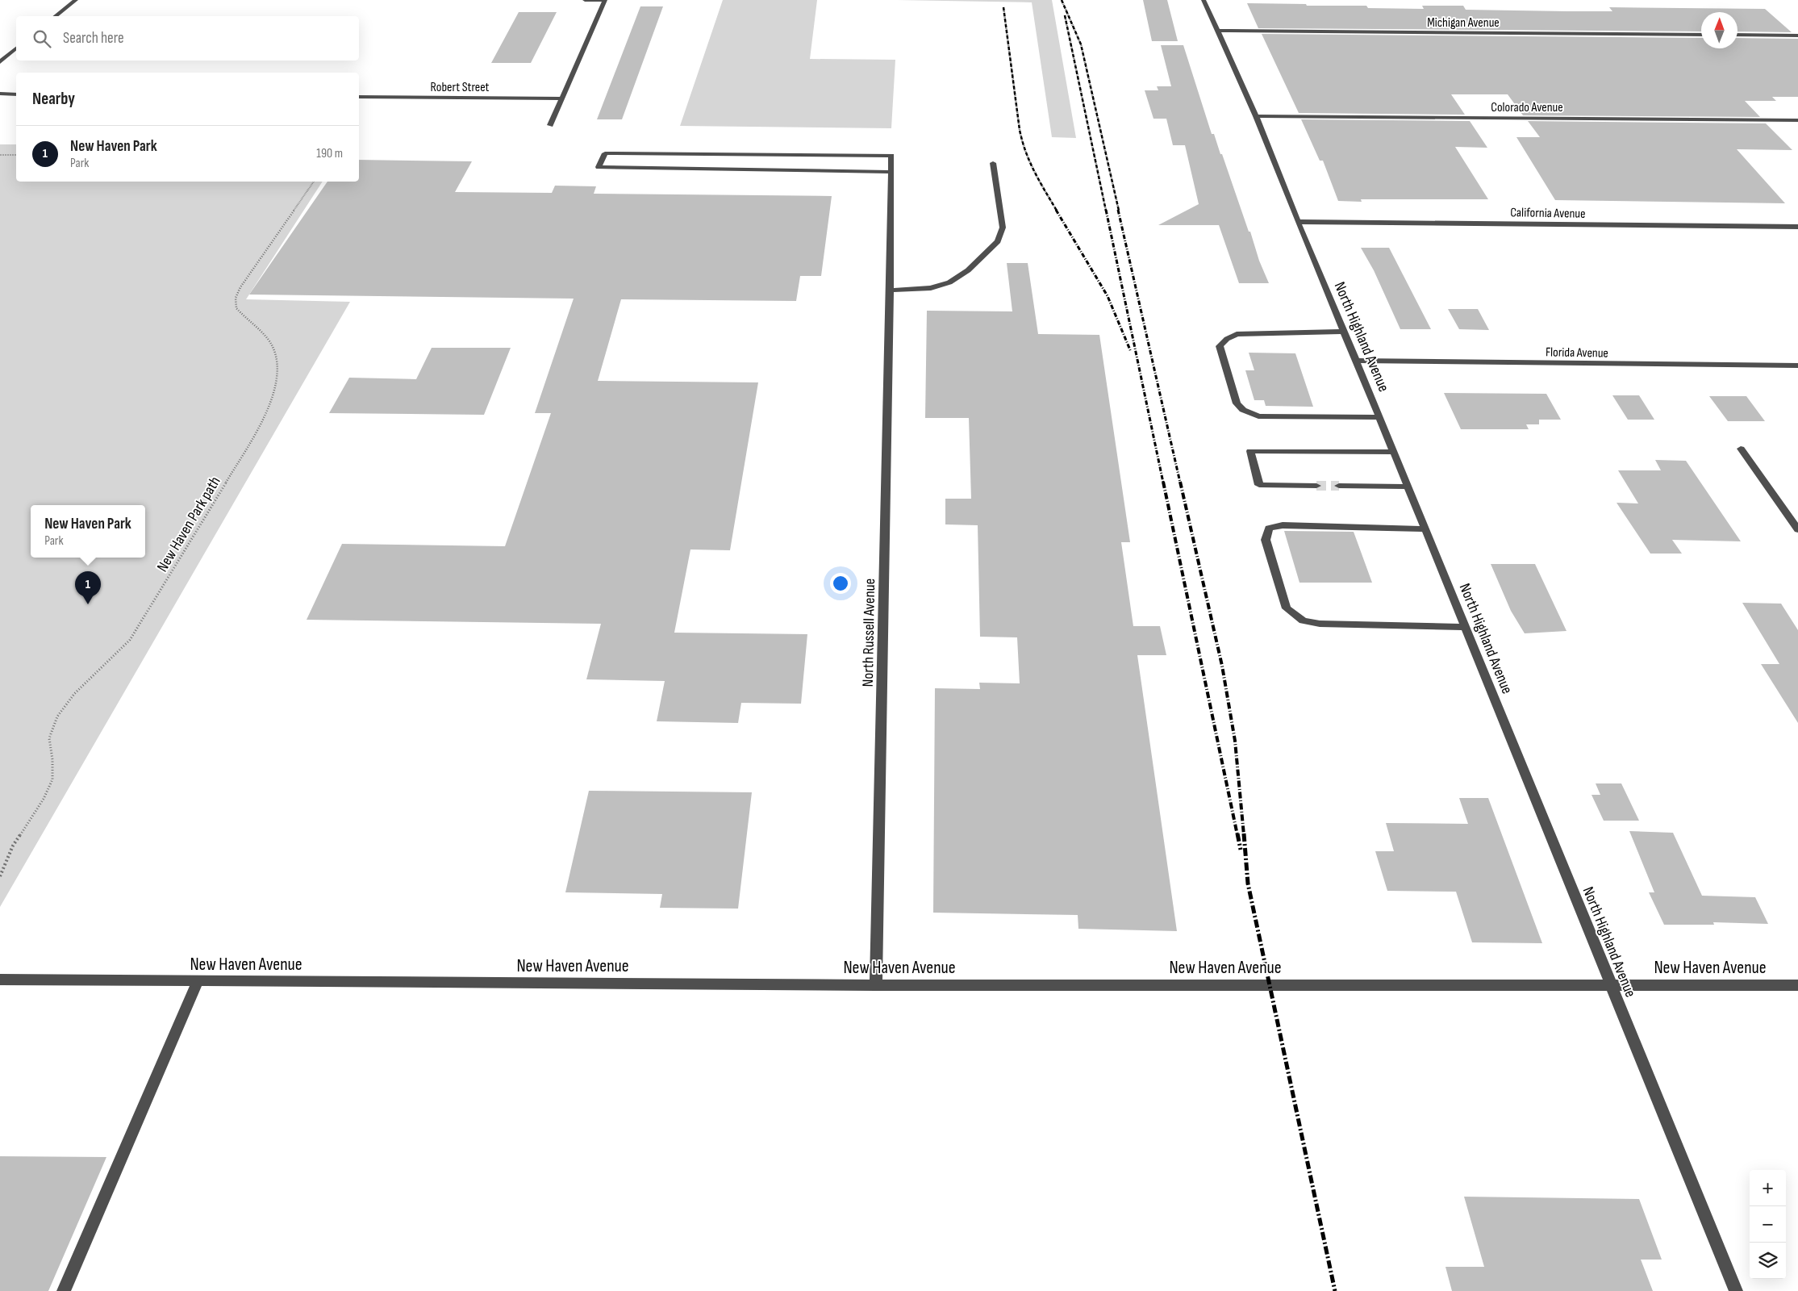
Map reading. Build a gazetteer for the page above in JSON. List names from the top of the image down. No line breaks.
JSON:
{"streets":{"street":["Michigan Avenue","Robert Street","Colorado Avenue","California Avenue","North Highland Avenue","Florida Avenue","North Russell Avenue","New Haven Avenue"],"path":["New Haven Park path"]},"crossings":[["Michigan Avenue","North Highland Avenue"],["Colorado Avenue","North Highland Avenue"],["California Avenue","North Highland Avenue"],["North Highland Avenue","Florida Avenue"],["North Highland Avenue","New Haven Avenue"],["North Russell Avenue","New Haven Avenue"]],"north":"top","page":{"search":"Search here","heading":"Nearby","list":[{"mark":"1","name":"New Haven Park","note":"Park","value":"190 m"}],"popup":["New Haven Park","Park"],"pins":"1","map_buttons":["+","−"]}}
